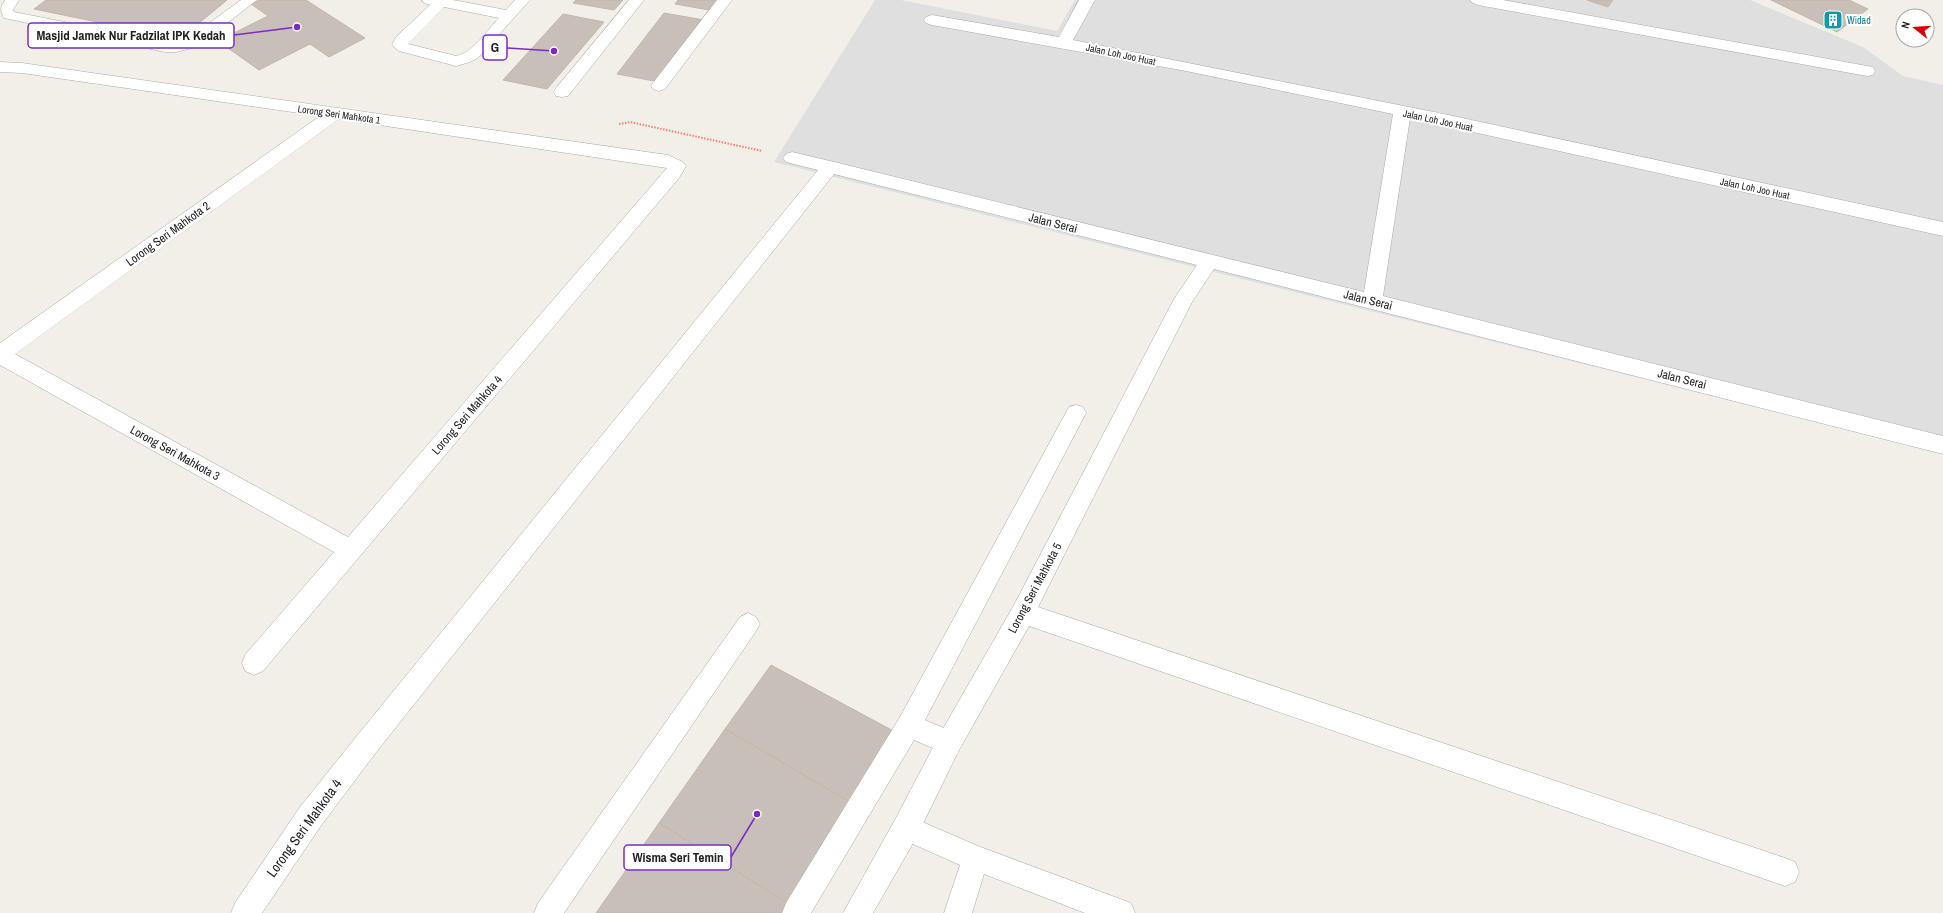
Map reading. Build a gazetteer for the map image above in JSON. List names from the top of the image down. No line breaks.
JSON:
{"streets":{"street":["Jalan Loh Joo Huat","Lorong Seri Mahkota 1","Jalan Serai","Lorong Seri Mahkota 2","Lorong Seri Mahkota 4","Lorong Seri Mahkota 3","Lorong Seri Mahkota 5"]},"crossings":[["Lorong Seri Mahkota 1","Lorong Seri Mahkota 2"],["Lorong Seri Mahkota 1","Lorong Seri Mahkota 4"],["Jalan Serai","Lorong Seri Mahkota 4"],["Jalan Serai","Lorong Seri Mahkota 5"],["Lorong Seri Mahkota 2","Lorong Seri Mahkota 3"],["Lorong Seri Mahkota 4","Lorong Seri Mahkota 3"]],"places":{"building":["Widad"],"other":["Masjid Jamek Nur Fadzilat IPK Kedah","G","Wisma Seri Temin"]},"north":"left"}
